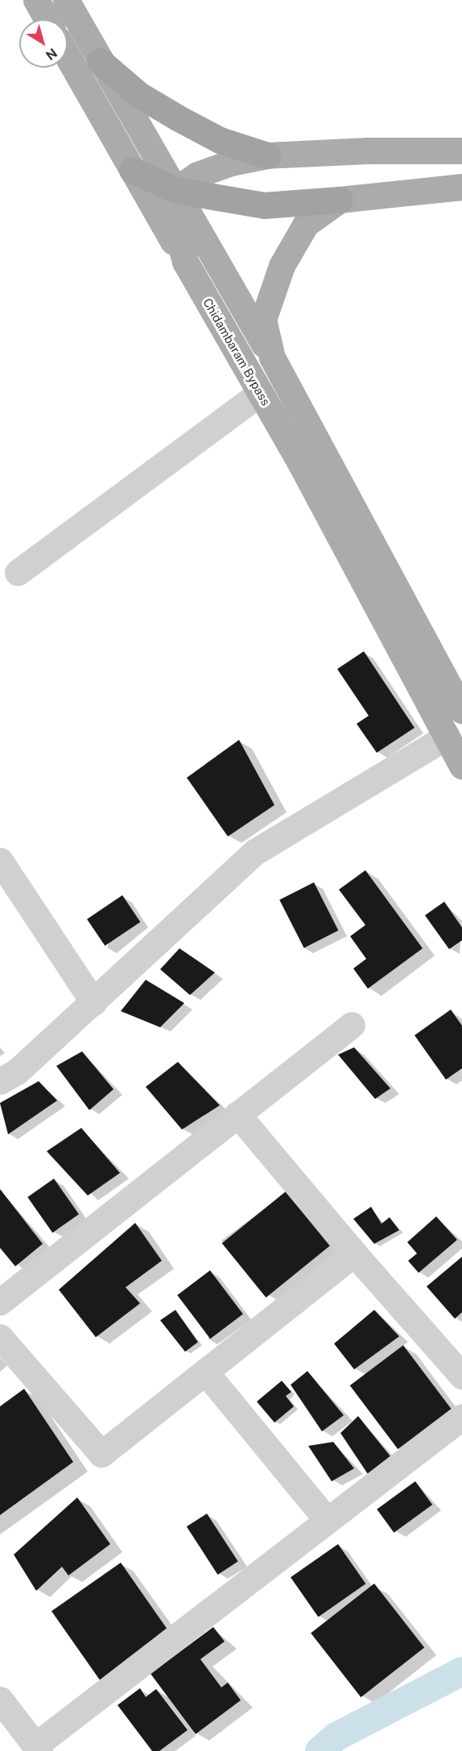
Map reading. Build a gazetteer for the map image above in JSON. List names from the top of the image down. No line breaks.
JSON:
{"streets":{"main road":["Chidambaram Bypass"]},"north":"bottom right"}
